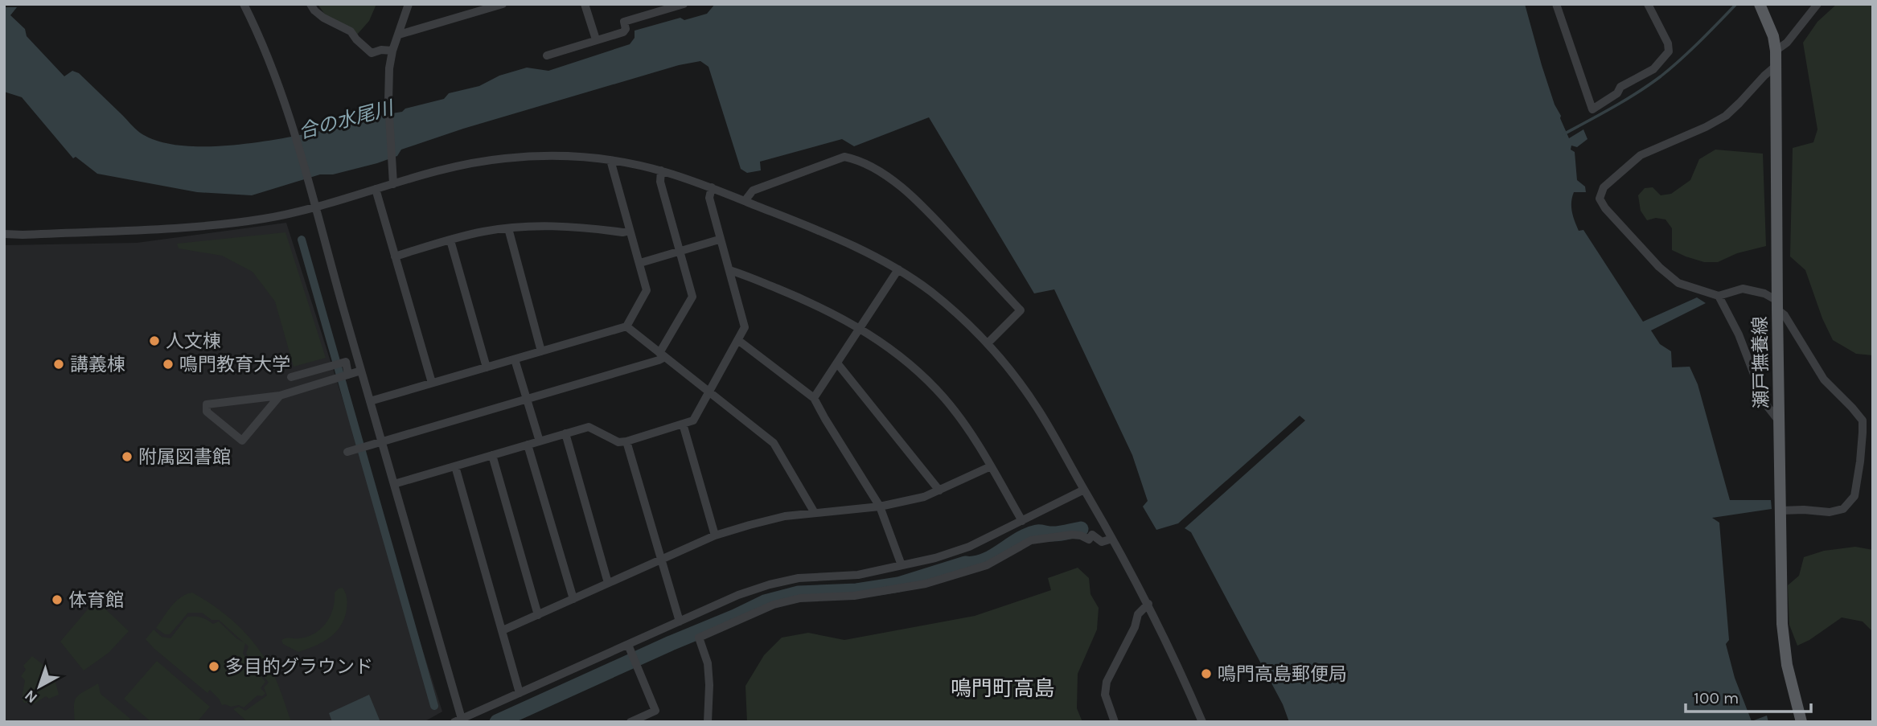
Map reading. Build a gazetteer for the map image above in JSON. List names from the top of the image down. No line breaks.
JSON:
{"streets":{"main road":["瀬戸撫養線"]},"districts":["鳴門町高島"],"water":["合の水尾川"],"places":["人文棟","講義棟","鳴門教育大学","附属図書館","体育館","多目的グラウンド","鳴門高島郵便局"],"scale_bar":"100 m","north":"bottom left"}
